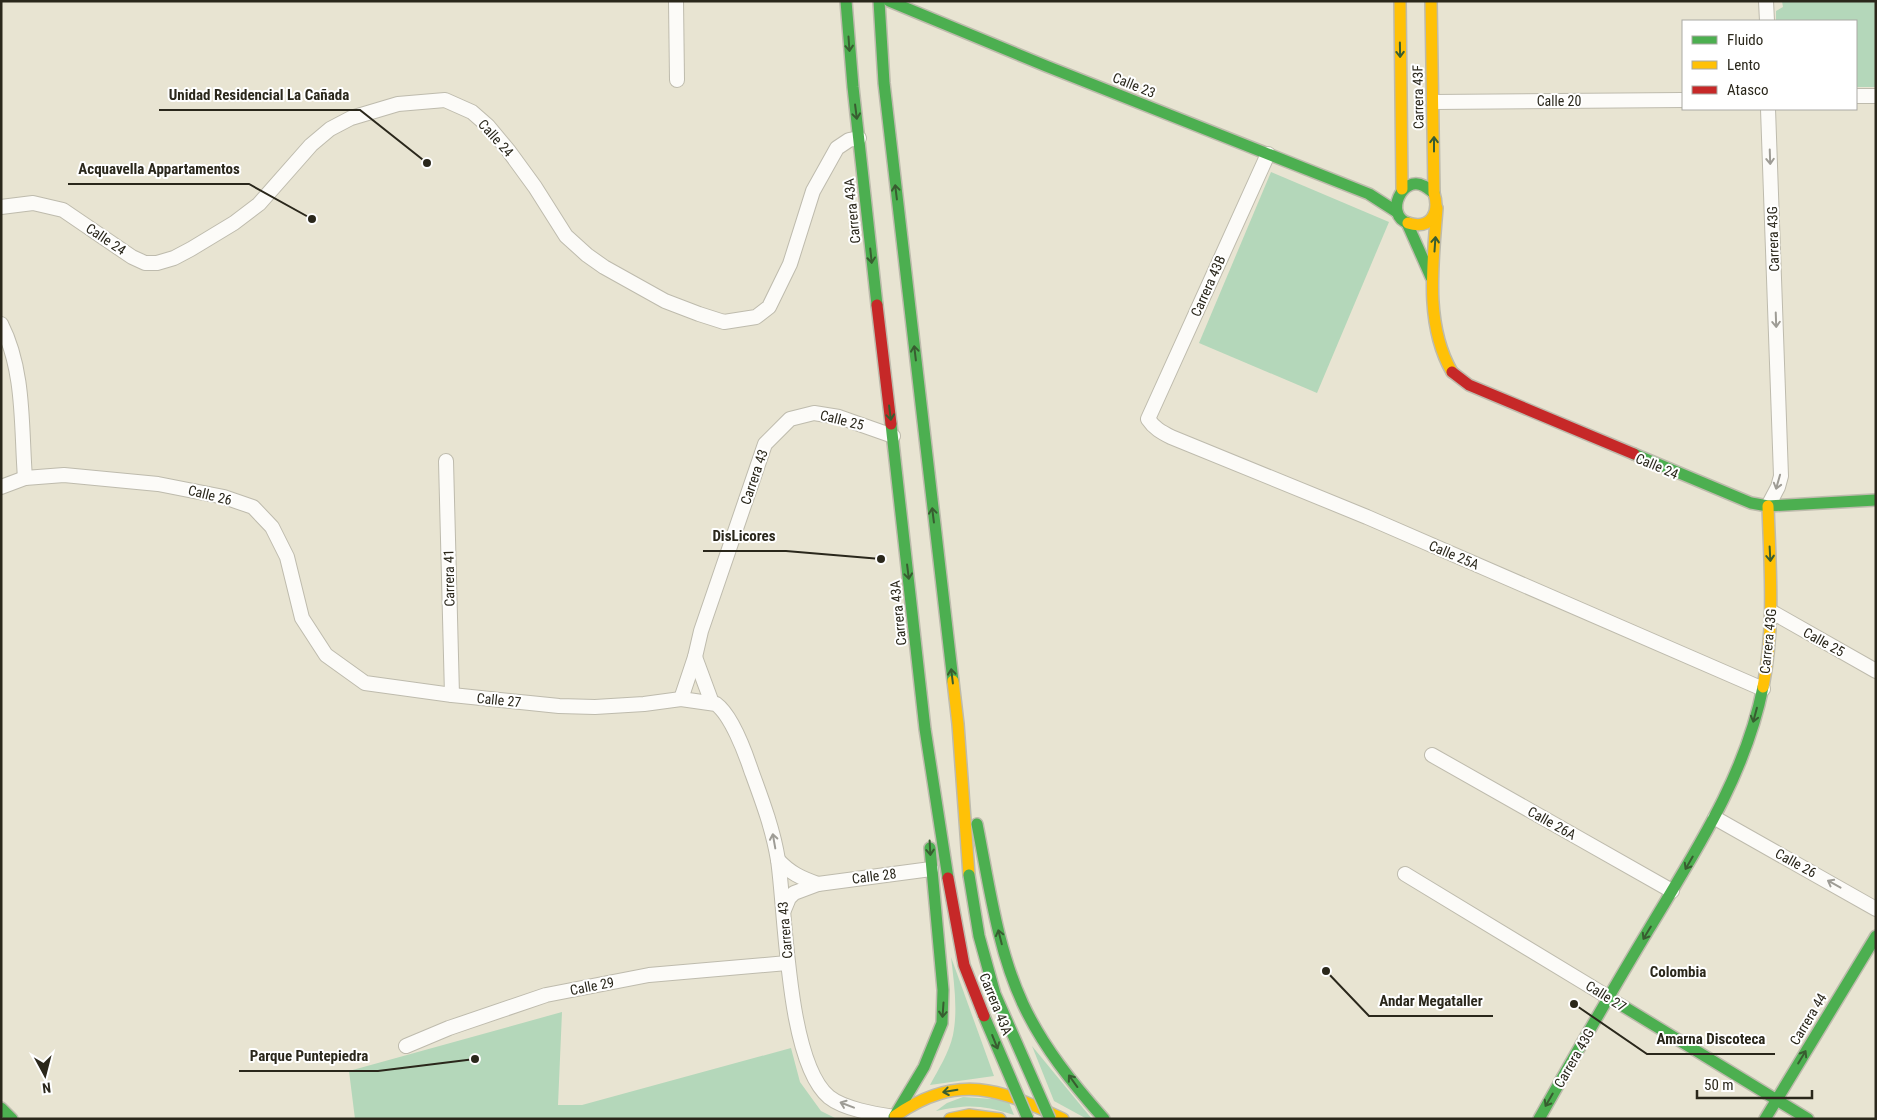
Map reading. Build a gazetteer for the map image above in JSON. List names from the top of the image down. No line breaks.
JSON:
{"streets":{"main road":["Calle 23","Carrera 43F","Calle 24","Carrera 43A","Carrera 43G","Calle 27","Carrera 44"],"street":["Calle 20","Carrera 43B","Calle 25","Carrera 43","Calle 26","Calle 25A","Carrera 41","Calle 26A","Calle 28","Calle 29"]},"crossings":[["Calle 23","Carrera 43F"],["Calle 23","Carrera 43B"],["Carrera 43F","Calle 20"],["Calle 24","Carrera 43A"],["Calle 24","Carrera 43G"],["Carrera 43A","Calle 25"],["Carrera 43G","Calle 25"],["Carrera 43G","Calle 26"],["Carrera 43G","Calle 25A"],["Carrera 43G","Calle 27"],["Carrera 43G","Calle 26A"],["Carrera 43B","Calle 25A"],["Calle 25","Carrera 43"],["Carrera 43","Calle 27"],["Carrera 43","Calle 28"],["Carrera 43","Calle 29"],["Calle 26","Calle 27"],["Carrera 41","Calle 27"],["Calle 27","Carrera 44"]],"one_way":["Carrera 43G","Carrera 43","Carrera 44"],"districts":["Colombia"],"places":["Unidad Residencial La Cañada","Acquavella Appartamentos","DisLicores","Andar Megataller","Amarna Discoteca","Parque Puntepiedra"],"legend":["Fluido","Lento","Atasco"],"scale_bar":"50 m","north":"bottom"}
